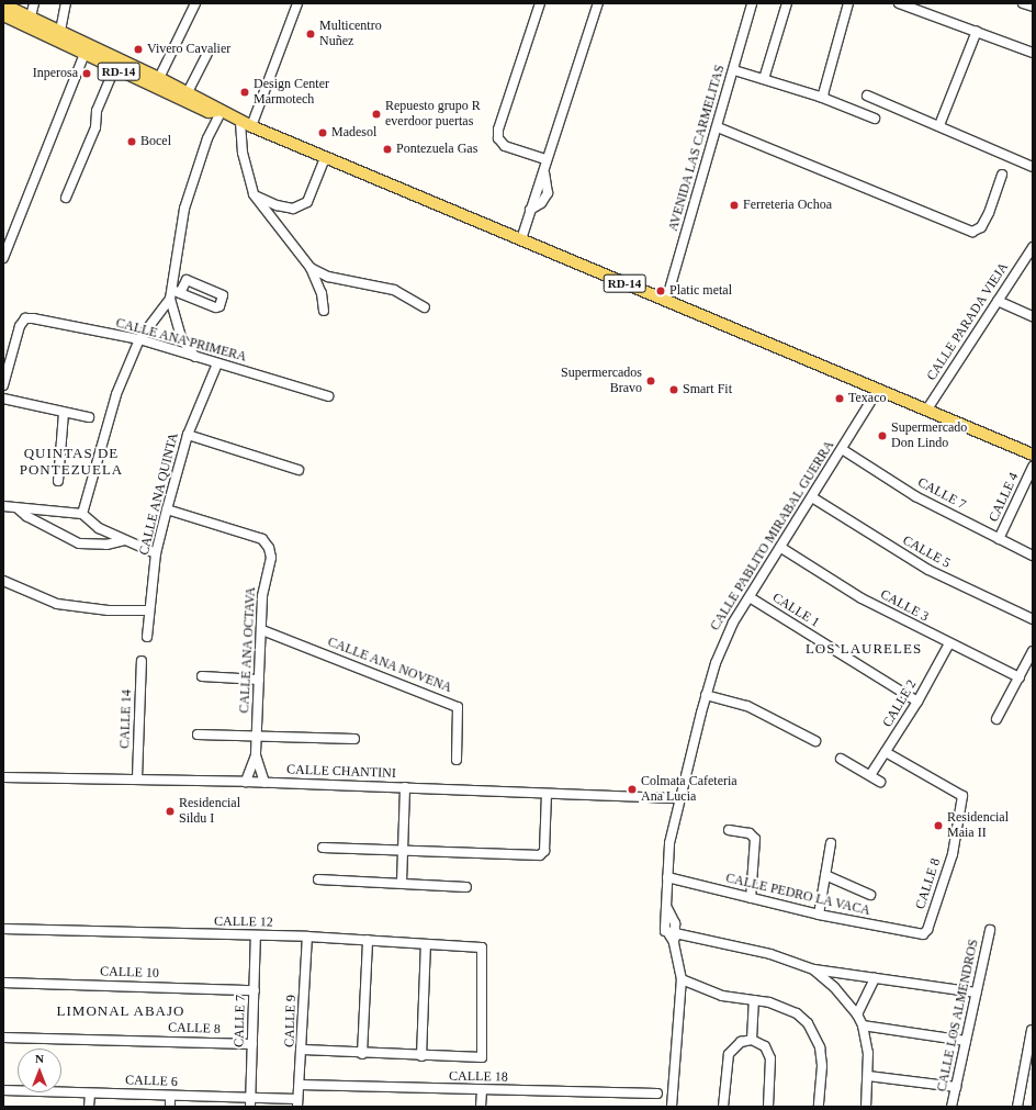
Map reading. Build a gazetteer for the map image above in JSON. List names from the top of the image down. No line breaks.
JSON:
{"streets":{"main road":["RD-14"],"street":["AVENIDA LAS CARMELITAS","CALLE PARADA VIEJA","CALLE ANA PRIMERA","CALLE ANA QUINTA","CALLE 7","CALLE 4","CALLE PABLITO MIRABAL GUERRA","CALLE 5","CALLE 3","CALLE 1","CALLE ANA OCTAVA","CALLE ANA NOVENA","CALLE 2","CALLE 14","CALLE CHANTINI","CALLE 8","CALLE PEDRO LA VACA","CALLE 12","CALLE 10","CALLE LOS ALMENDROS","CALLE 9","CALLE 18","CALLE 6"]},"crossings":[["RD-14","AVENIDA LAS CARMELITAS"],["RD-14","CALLE PARADA VIEJA"],["RD-14","CALLE PABLITO MIRABAL GUERRA"],["CALLE ANA PRIMERA","CALLE ANA QUINTA"],["CALLE ANA QUINTA","CALLE ANA OCTAVA"],["CALLE 7","CALLE 4"],["CALLE 7","CALLE PABLITO MIRABAL GUERRA"],["CALLE 7","CALLE 8"],["CALLE 7","CALLE 12"],["CALLE 7","CALLE 10"],["CALLE 7","CALLE 6"],["CALLE PABLITO MIRABAL GUERRA","CALLE 5"],["CALLE PABLITO MIRABAL GUERRA","CALLE 3"],["CALLE PABLITO MIRABAL GUERRA","CALLE 1"],["CALLE PABLITO MIRABAL GUERRA","CALLE CHANTINI"],["CALLE PABLITO MIRABAL GUERRA","CALLE PEDRO LA VACA"],["CALLE 3","CALLE 2"],["CALLE 1","CALLE 2"],["CALLE ANA OCTAVA","CALLE ANA NOVENA"],["CALLE ANA OCTAVA","CALLE CHANTINI"],["CALLE 2","CALLE 8"],["CALLE 14","CALLE CHANTINI"],["CALLE 8","CALLE PEDRO LA VACA"],["CALLE 12","CALLE 9"],["CALLE 9","CALLE 18"],["CALLE 9","CALLE 6"]],"districts":["QUINTAS DE PONTEZUELA","LOS LAURELES","LIMONAL ABAJO"],"places":["Multicentro Nuñez","Vivero Cavalier","Inperosa","Design Center Marmotech","Repuesto grupo R everdoor puertas","Madesol","Bocel","Pontezuela Gas","Ferreteria Ochoa","Platic metal","Supermercados Bravo","Smart Fit","Texaco","Supermercado Don Lindo","Colmata Cafeteria Ana Lucia","Residencial Sildu I","Residencial Maia II"],"north":"top"}
